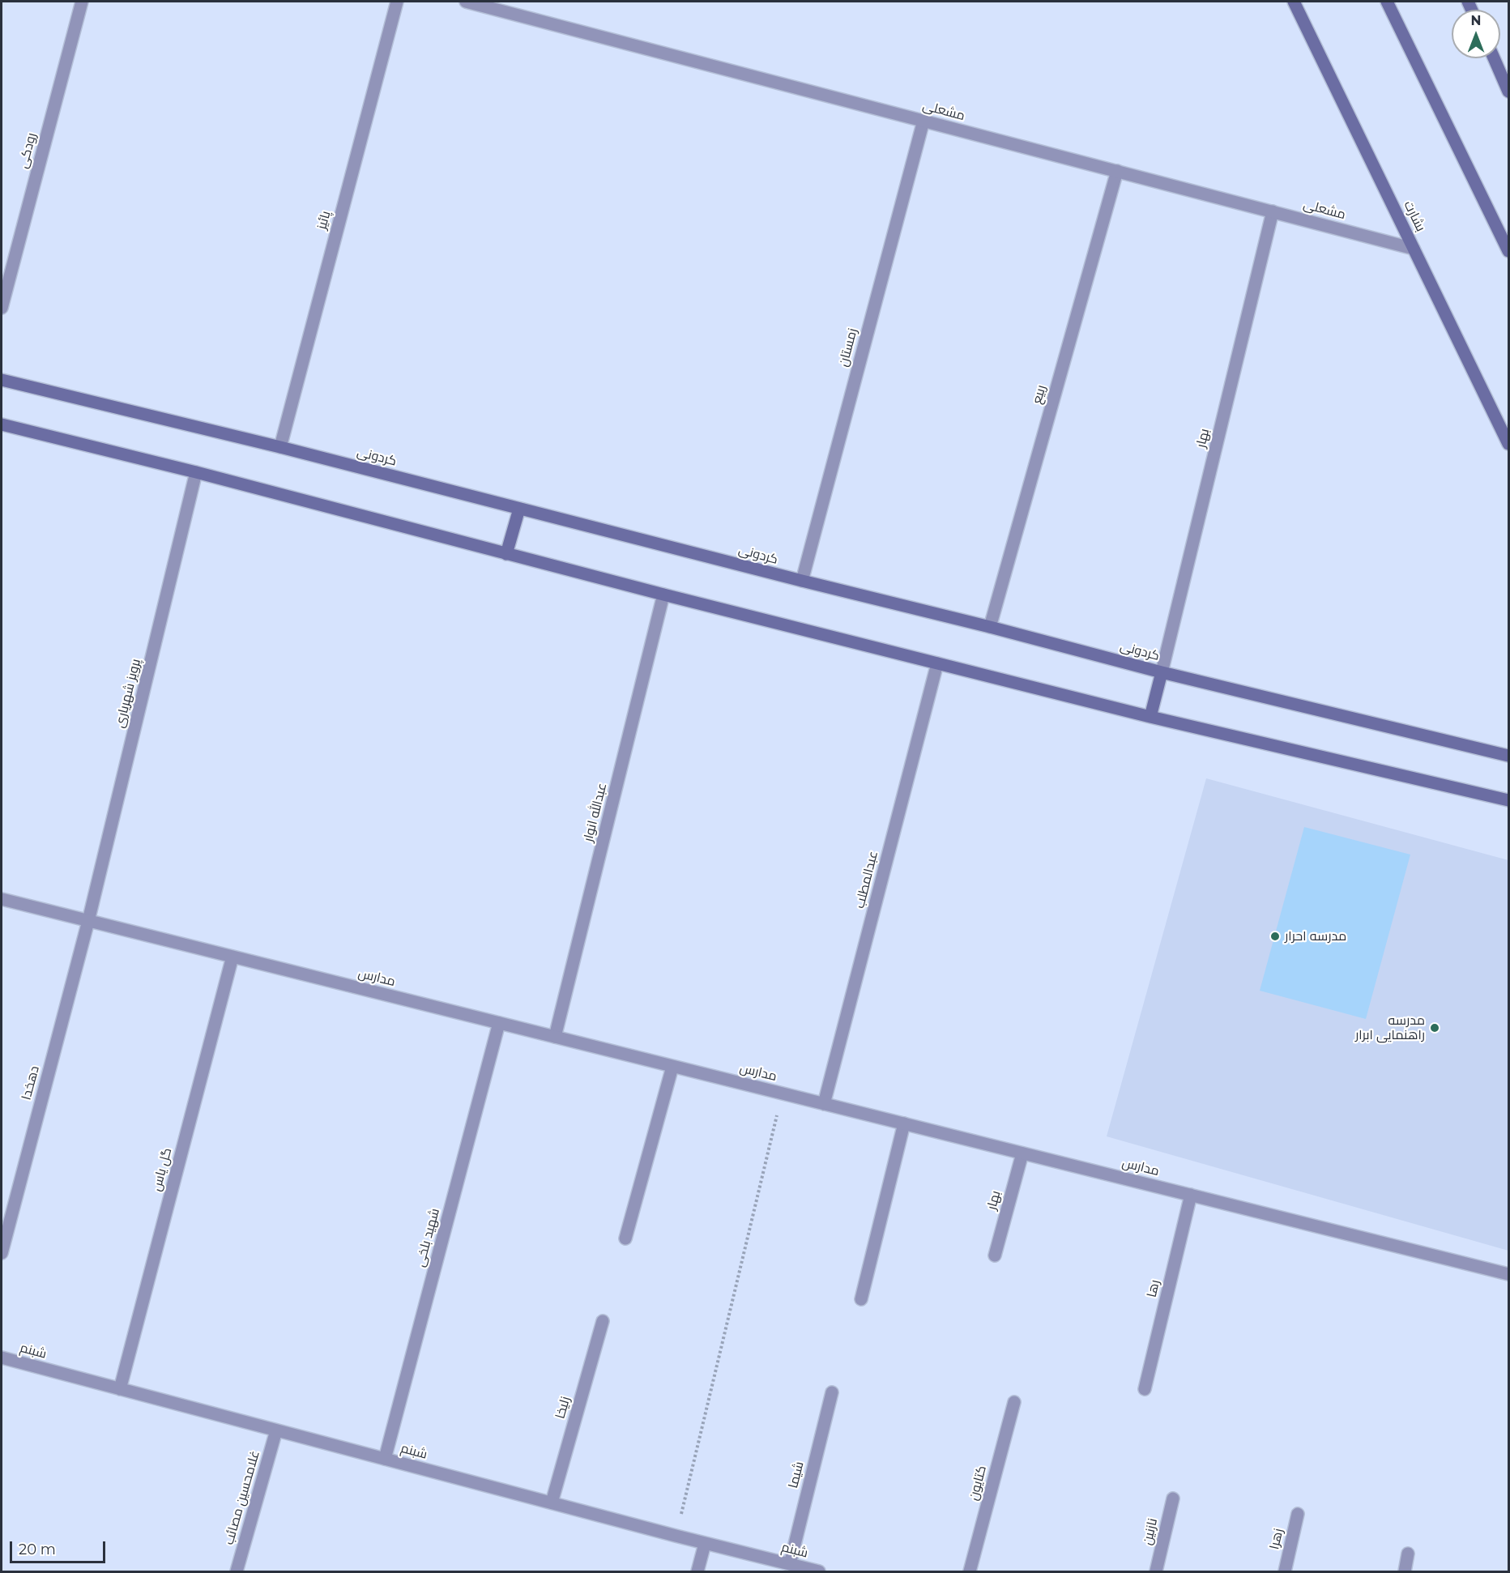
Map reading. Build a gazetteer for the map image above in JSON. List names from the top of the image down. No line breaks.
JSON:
{"streets":{"street":["مشعلی","رودکی","بشارت","پائیز","زمستان","ربیع","بهار","کردونی","پرویز شهریاری","عبدالله انوار","عبدالمطلب","مدارس","دهخدا","گل یاس","شهید بلخی","رها","شبنم","زلیخا","شیما","کتایون","غلامحسین مصائب","نازنین","زهرا"]},"crossings":[["مشعلی","بشارت"],["مشعلی","زمستان"],["مشعلی","ربیع"],["مشعلی","بهار"],["پائیز","کردونی"],["زمستان","کردونی"],["ربیع","کردونی"],["بهار","کردونی"],["بهار","مدارس"],["پرویز شهریاری","مدارس"],["پرویز شهریاری","دهخدا"],["عبدالله انوار","مدارس"],["عبدالمطلب","مدارس"],["مدارس","دهخدا"],["مدارس","گل یاس"],["مدارس","شهید بلخی"],["مدارس","رها"],["گل یاس","شبنم"],["شهید بلخی","شبنم"],["شبنم","زلیخا"],["شبنم","شیما"],["شبنم","غلامحسین مصائب"]],"places":["مدرسه احرار","مدرسه راهنمایی ابرار"],"scale_bar":"20 m","north":"top"}
